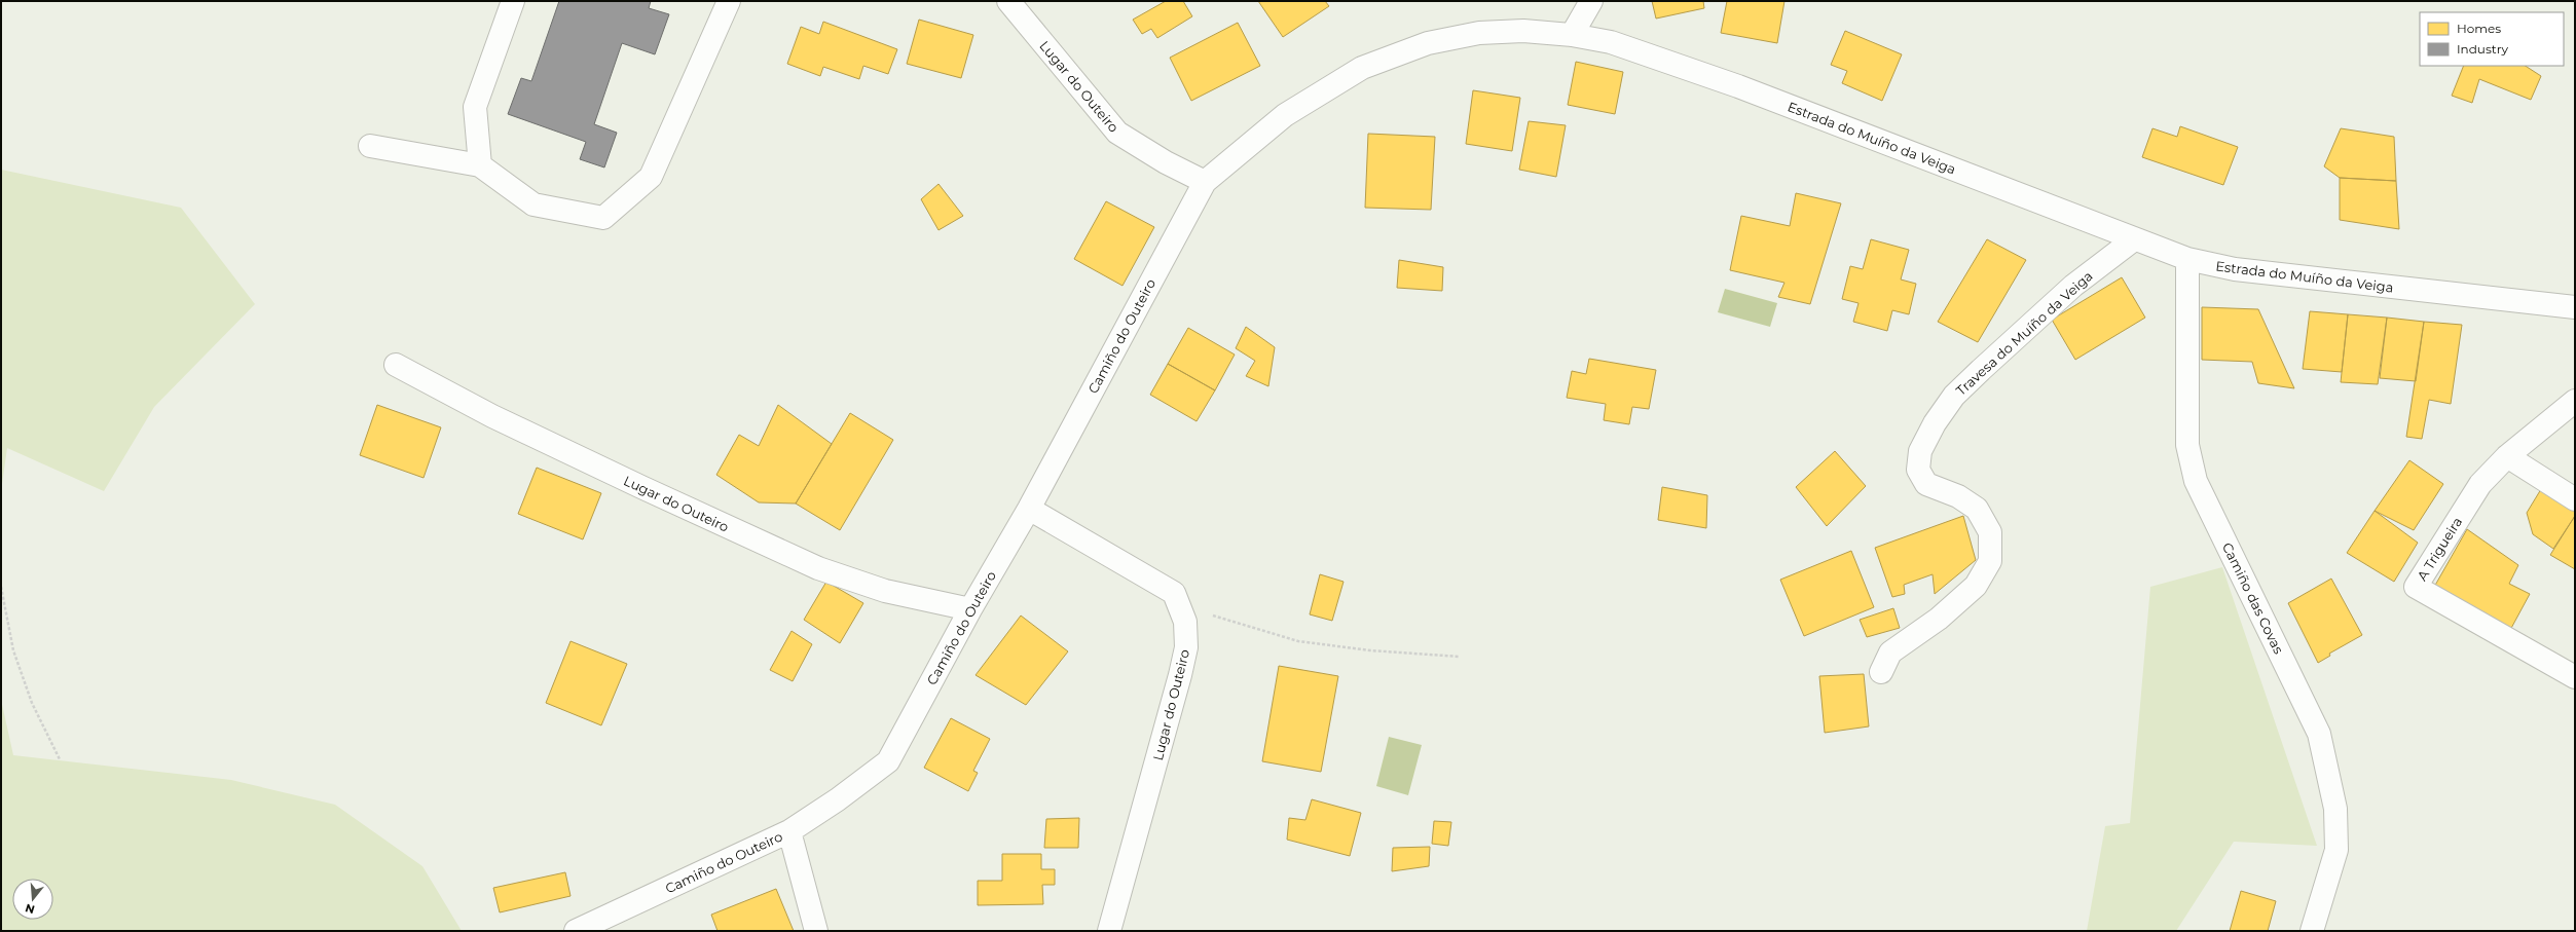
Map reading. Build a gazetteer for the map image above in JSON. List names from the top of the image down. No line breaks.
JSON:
{"streets":{"street":["Lugar do Outeiro","Estrada do Muíño da Veiga","Travesa do Muíño da Veiga","Camiño do Outeiro","A Trigueira","Camiño das Covas"]},"crossings":[["Lugar do Outeiro","Estrada do Muíño da Veiga"],["Lugar do Outeiro","Camiño do Outeiro"],["Estrada do Muíño da Veiga","Travesa do Muíño da Veiga"],["Estrada do Muíño da Veiga","Camiño do Outeiro"],["Estrada do Muíño da Veiga","Camiño das Covas"]],"legend":["Homes","Industry"],"north":"bottom"}
